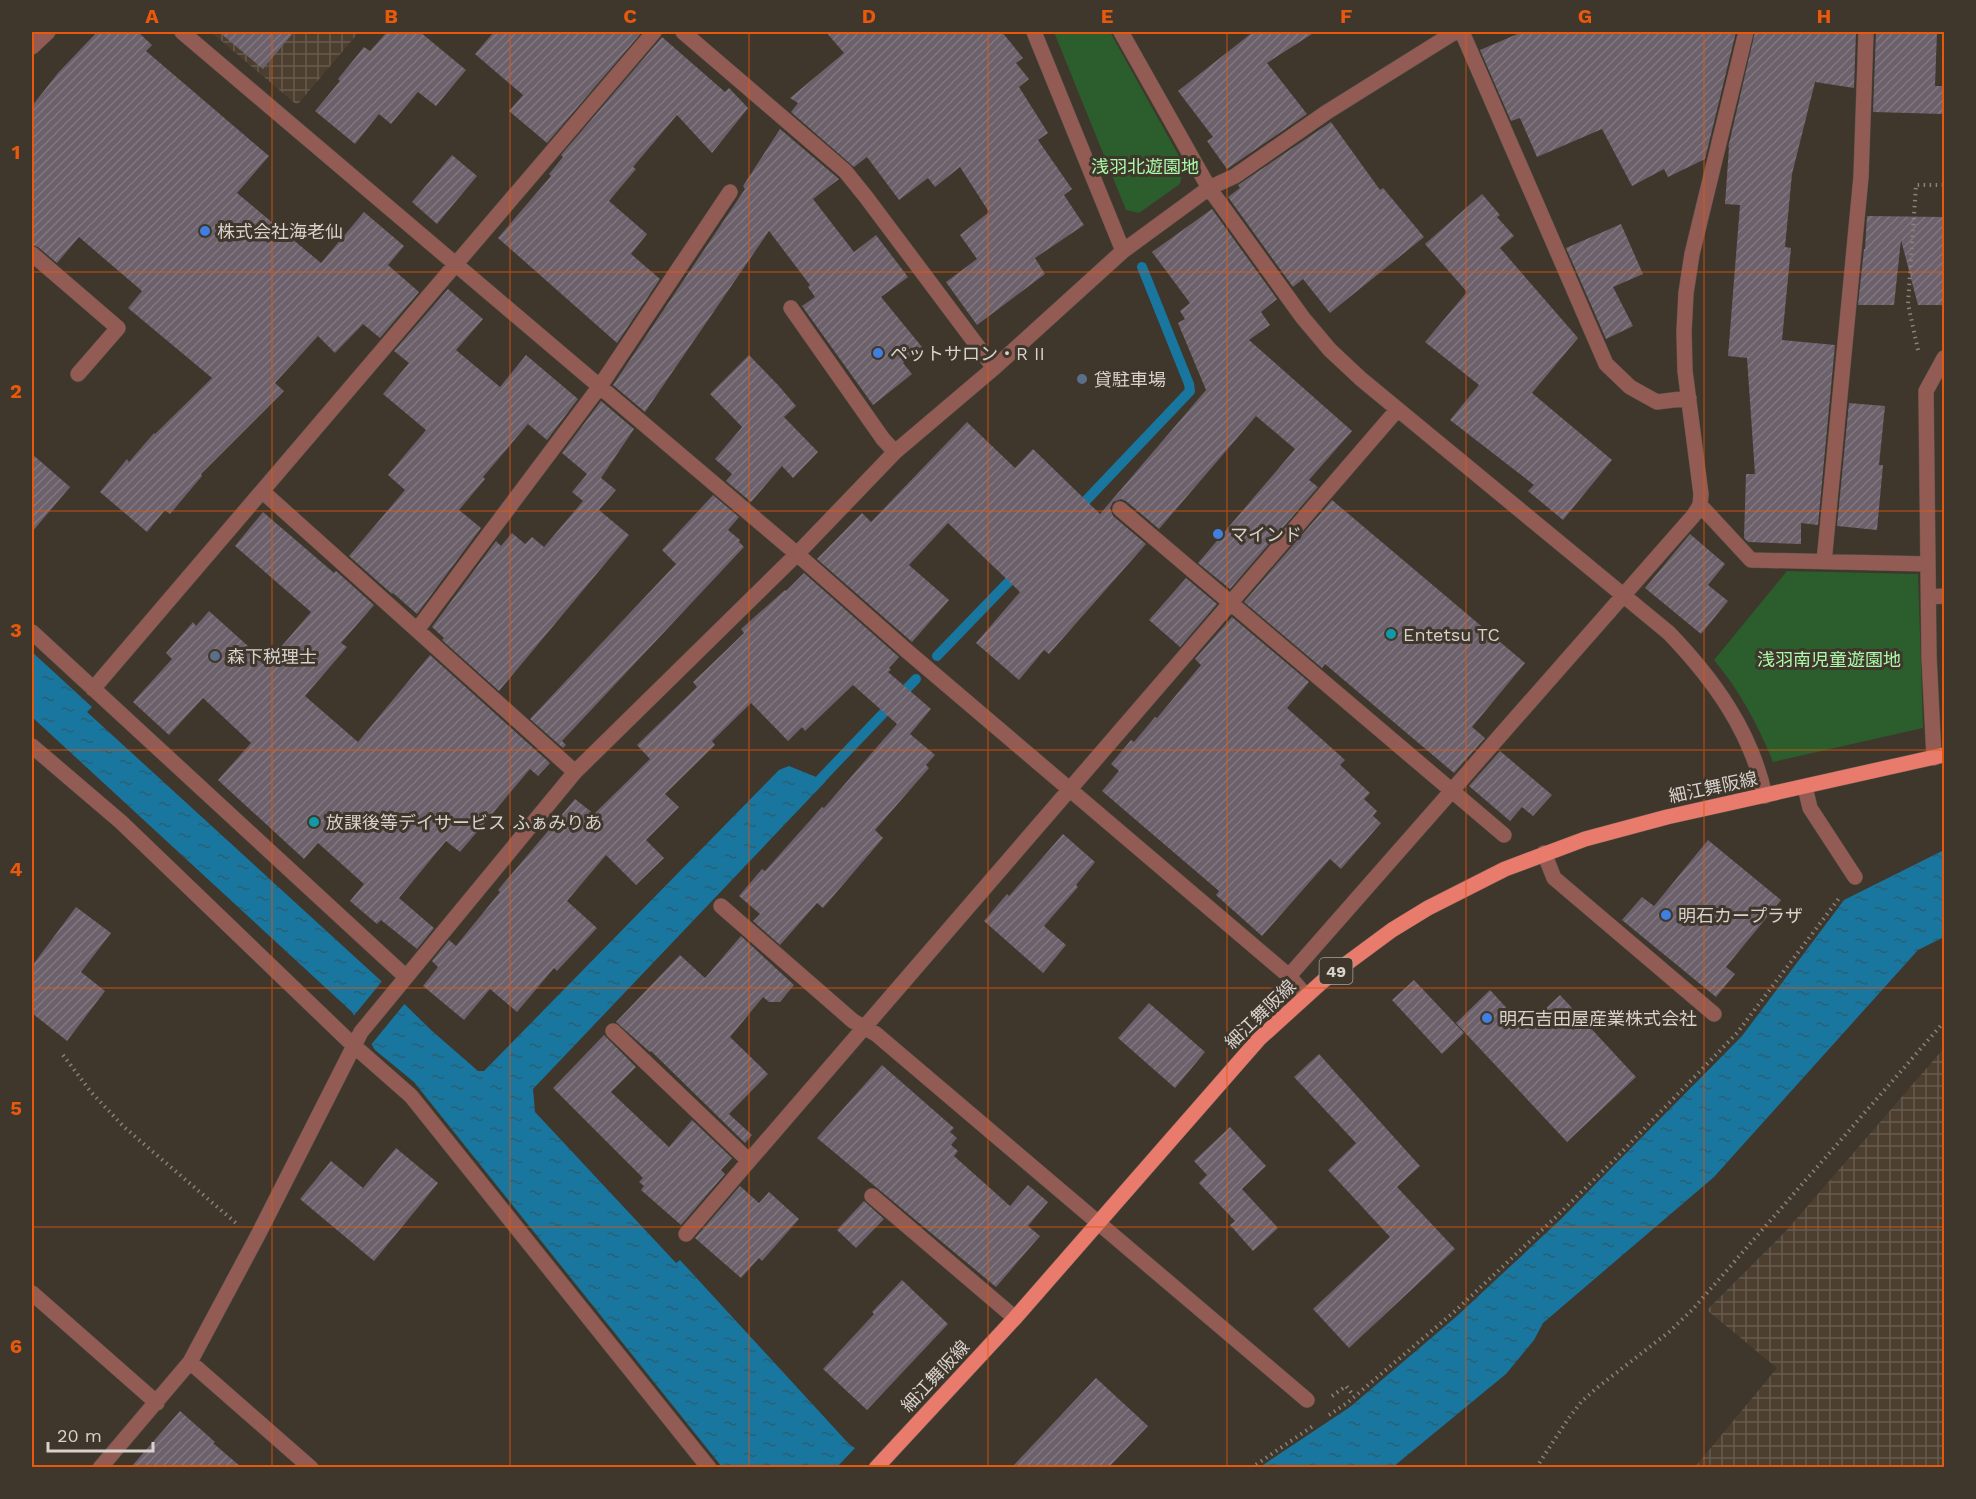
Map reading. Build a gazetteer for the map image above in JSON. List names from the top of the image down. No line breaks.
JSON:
{"streets":{"main road":["細江舞阪線","49"]},"parks":["浅羽北遊園地","浅羽南児童遊園地"],"places":["株式会社海老仙","ペットサロン・R II","貸駐車場","マインド","Entetsu TC","森下税理士","放課後等デイサービス ふぁみりあ","明石カープラザ","明石吉田屋産業株式会社"],"scale_bar":"20 m","grid":{"columns":["A","B","C","D","E","F","G","H"],"rows":["1","2","3","4","5","6"]}}
